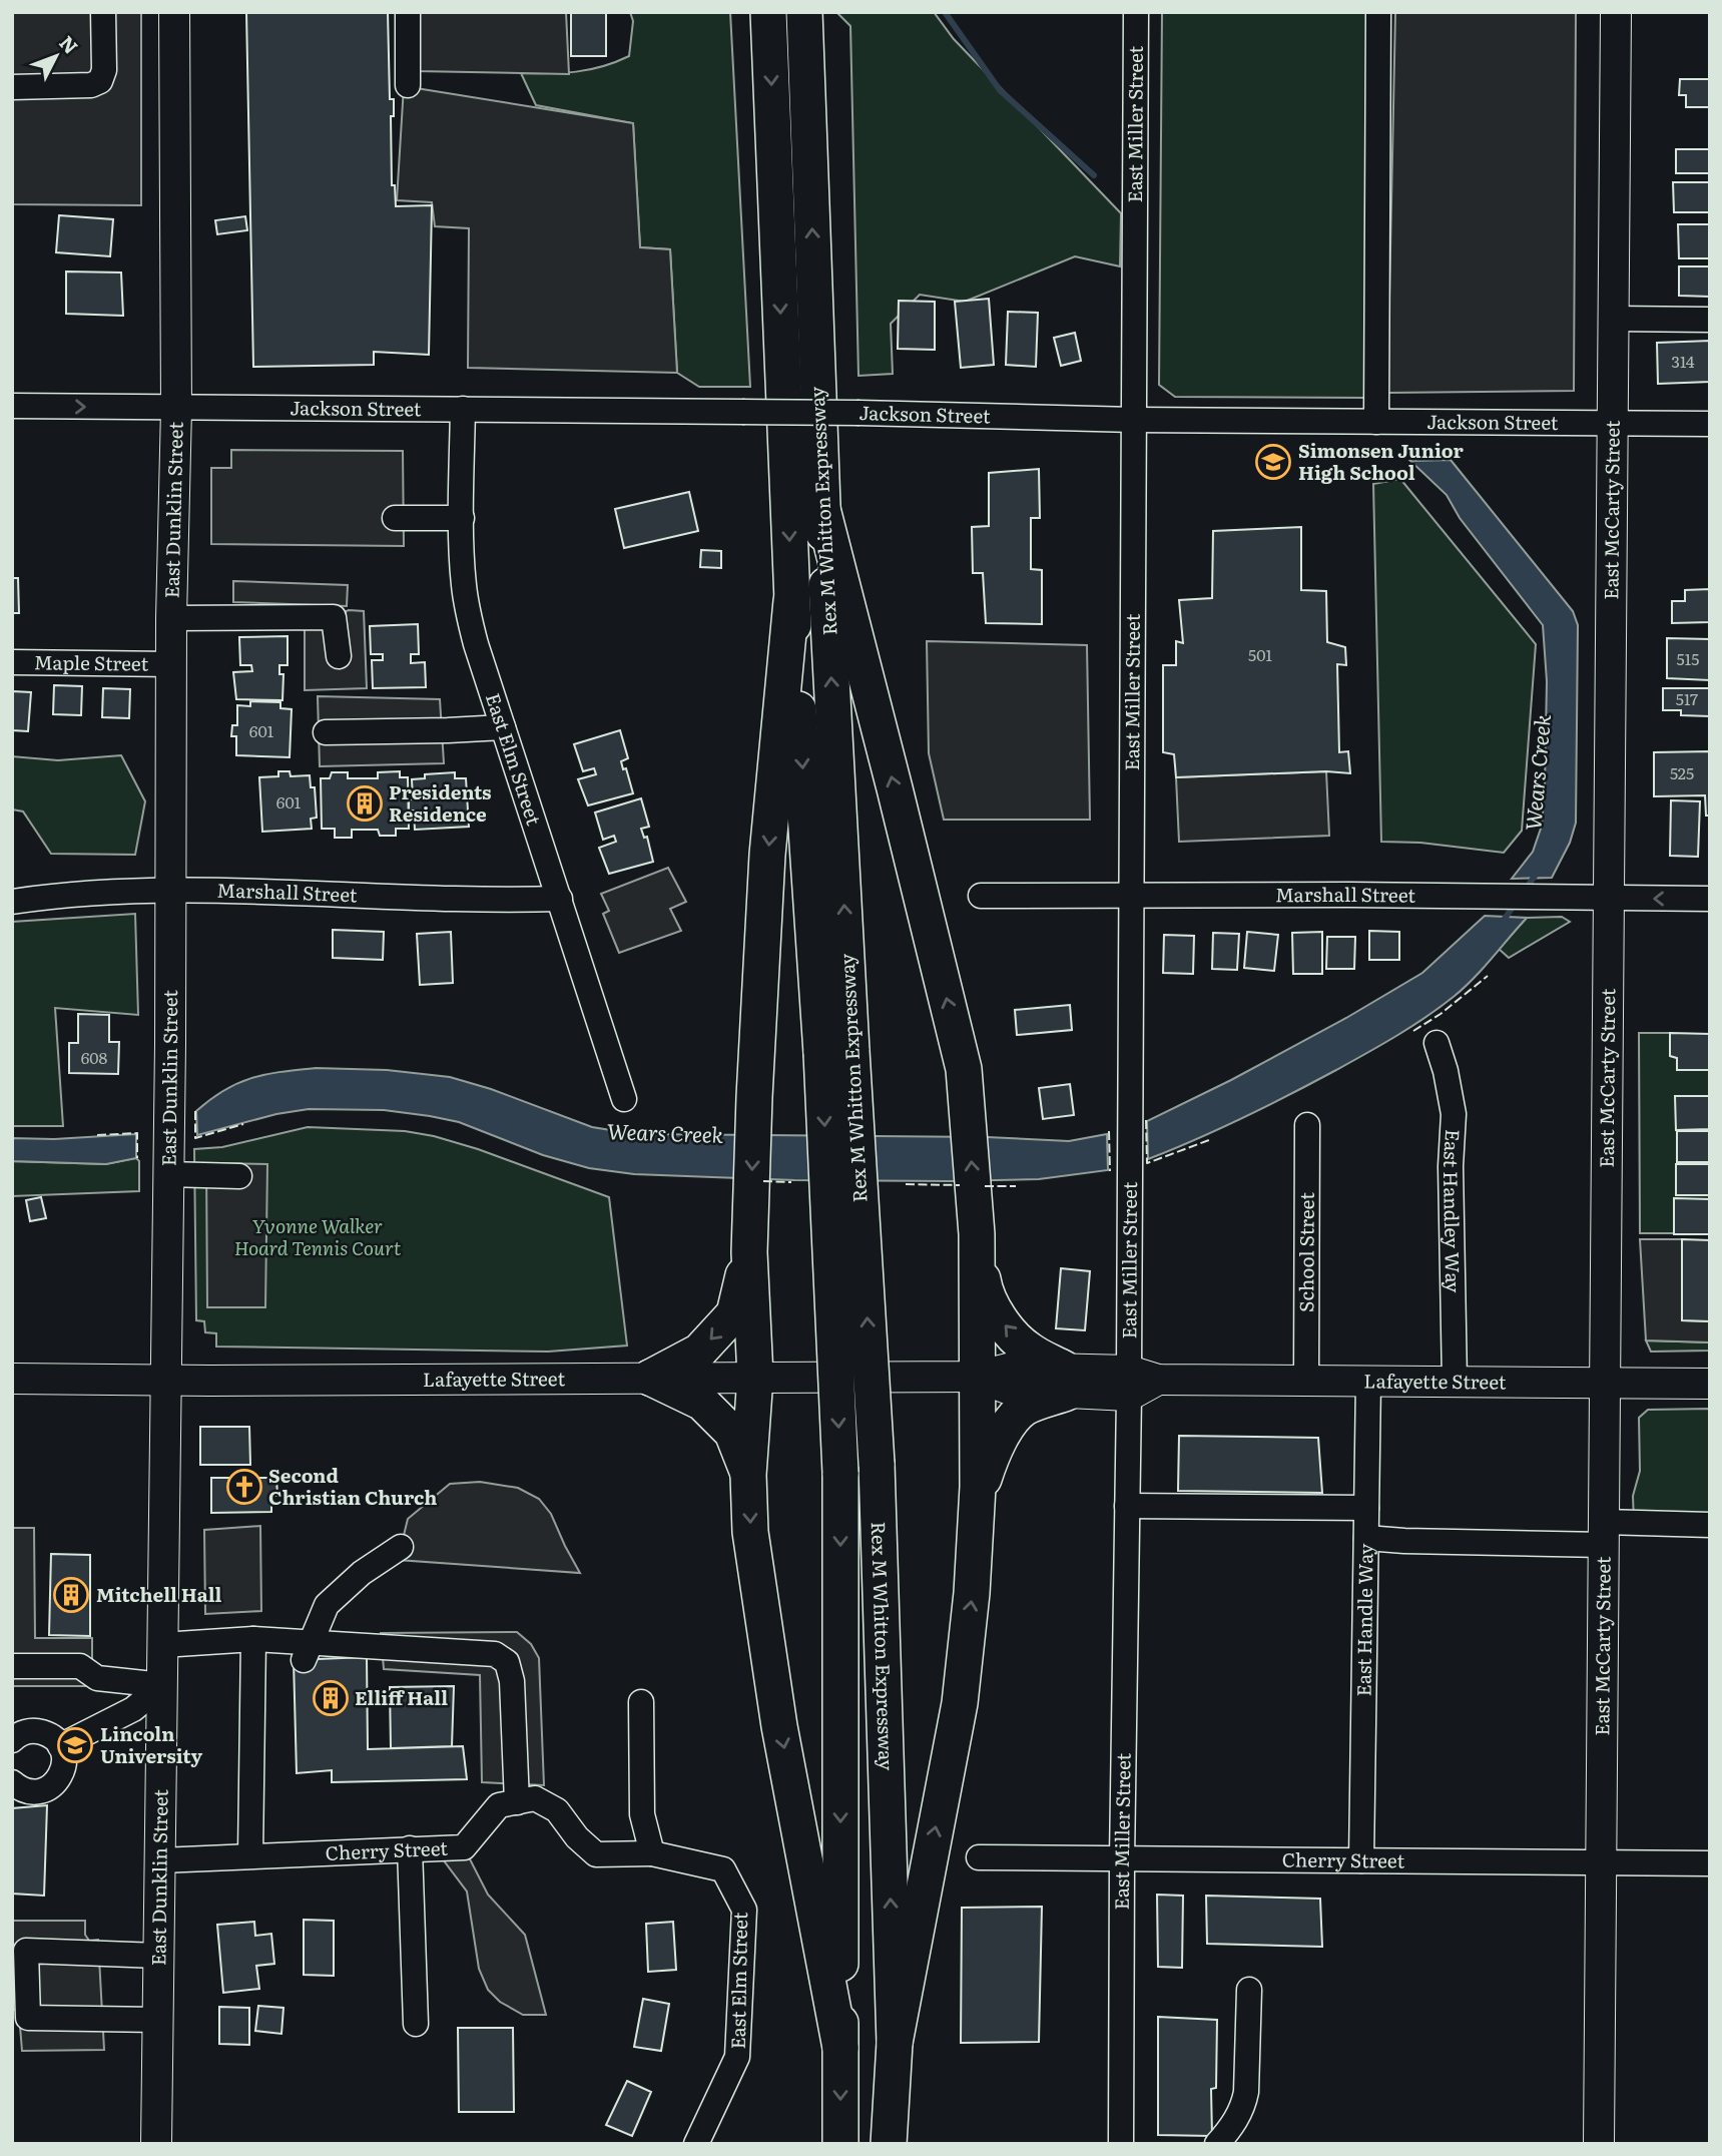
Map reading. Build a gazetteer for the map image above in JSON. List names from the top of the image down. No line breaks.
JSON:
{"streets":{"highway":["Rex M Whitton Expressway"],"main road":["East Dunklin Street","East McCarty Street","Lafayette Street"],"street":["East Miller Street","Jackson Street","Maple Street","East Elm Street","Marshall Street","East Handley Way","School Street","East Handle Way","Cherry Street"]},"crossings":[["East Miller Street","Jackson Street"],["East Miller Street","Marshall Street"],["East Miller Street","Lafayette Street"],["East Miller Street","Cherry Street"],["Jackson Street","East Dunklin Street"],["Jackson Street","East McCarty Street"],["Jackson Street","East Elm Street"],["East Dunklin Street","Maple Street"],["East Dunklin Street","Marshall Street"],["East Dunklin Street","Lafayette Street"],["East Dunklin Street","Cherry Street"],["East McCarty Street","Marshall Street"],["East McCarty Street","Lafayette Street"],["East McCarty Street","Cherry Street"],["East Elm Street","Marshall Street"],["East Handley Way","Lafayette Street"],["School Street","Lafayette Street"],["Lafayette Street","East Handle Way"],["East Handle Way","Cherry Street"]],"water":["Wears Creek"],"parks":["Yvonne Walker Hoard Tennis Court"],"places":{"school or university":["Simonsen Junior High School","Lincoln University"],"building":["Presidents Residence","Mitchell Hall","Elliff Hall"],"church":["Second Christian Church"]},"house_numbers":["314","501","515","517","601","525","601","608"],"north":"top right"}
